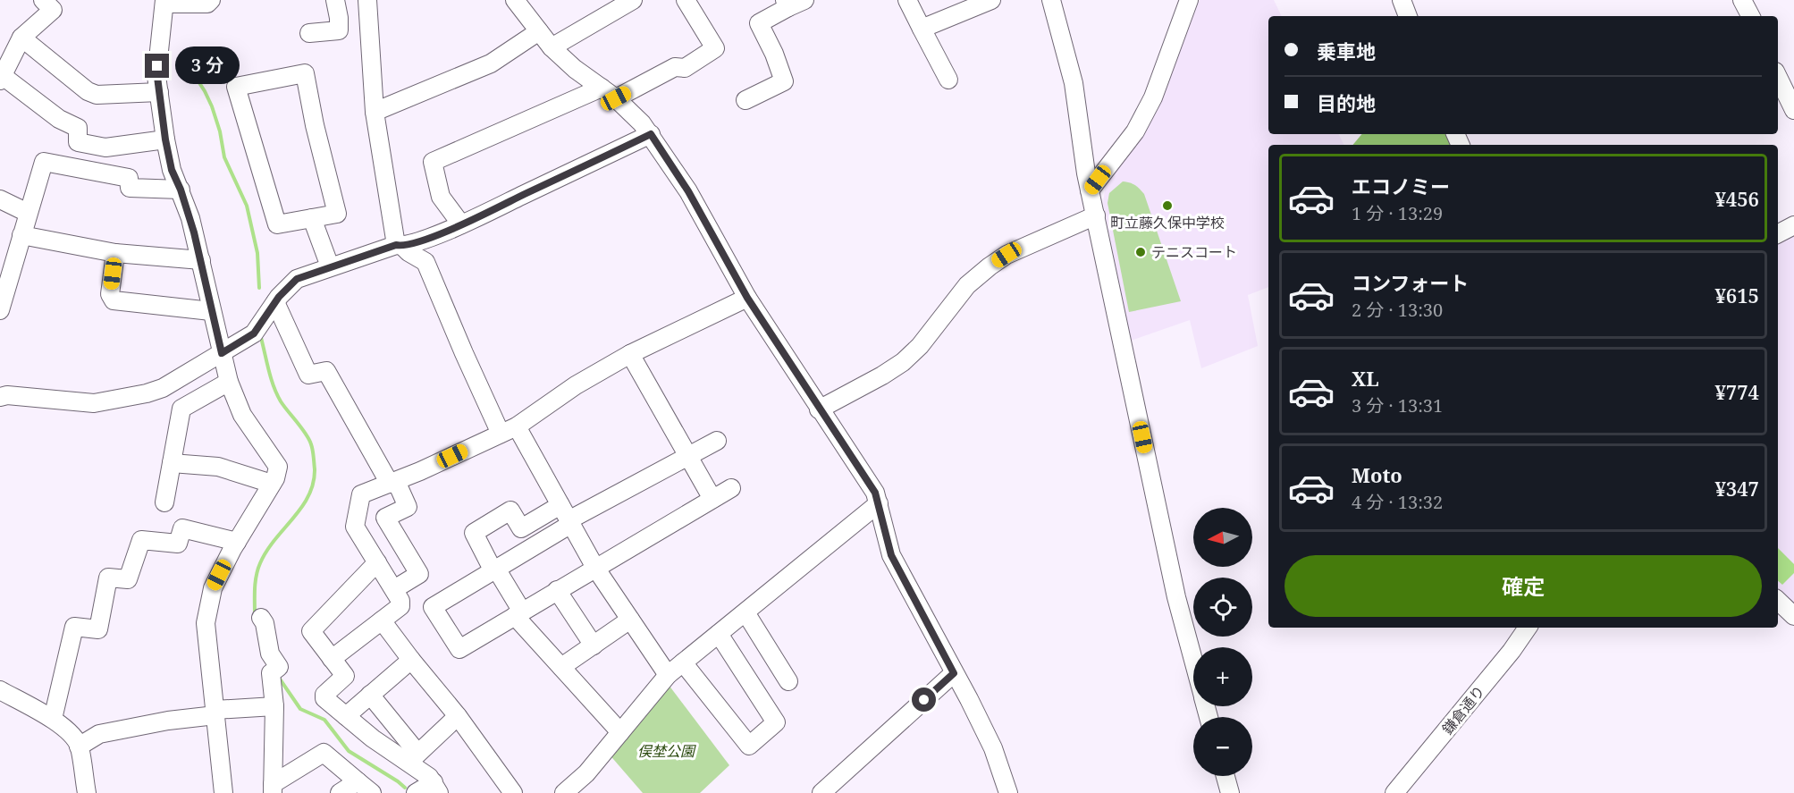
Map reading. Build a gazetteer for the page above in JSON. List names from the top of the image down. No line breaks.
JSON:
{"streets":{"street":["鎌倉通り"]},"parks":["俣埜公園"],"places":["町立藤久保中学校","テニスコート"],"north":"left","page":{"banner":["乗車地","目的地"],"bubble":"3 分","list":[{"name":"エコノミー","note":"1 分 · 13:29","value":"¥456"},{"name":"コンフォート","note":"2 分 · 13:30","value":"¥615"},{"name":"XL","note":"3 分 · 13:31","value":"¥774"},{"name":"Moto","note":"4 分 · 13:32","value":"¥347"}],"map_buttons":["+","−"],"buttons":"確定"}}
